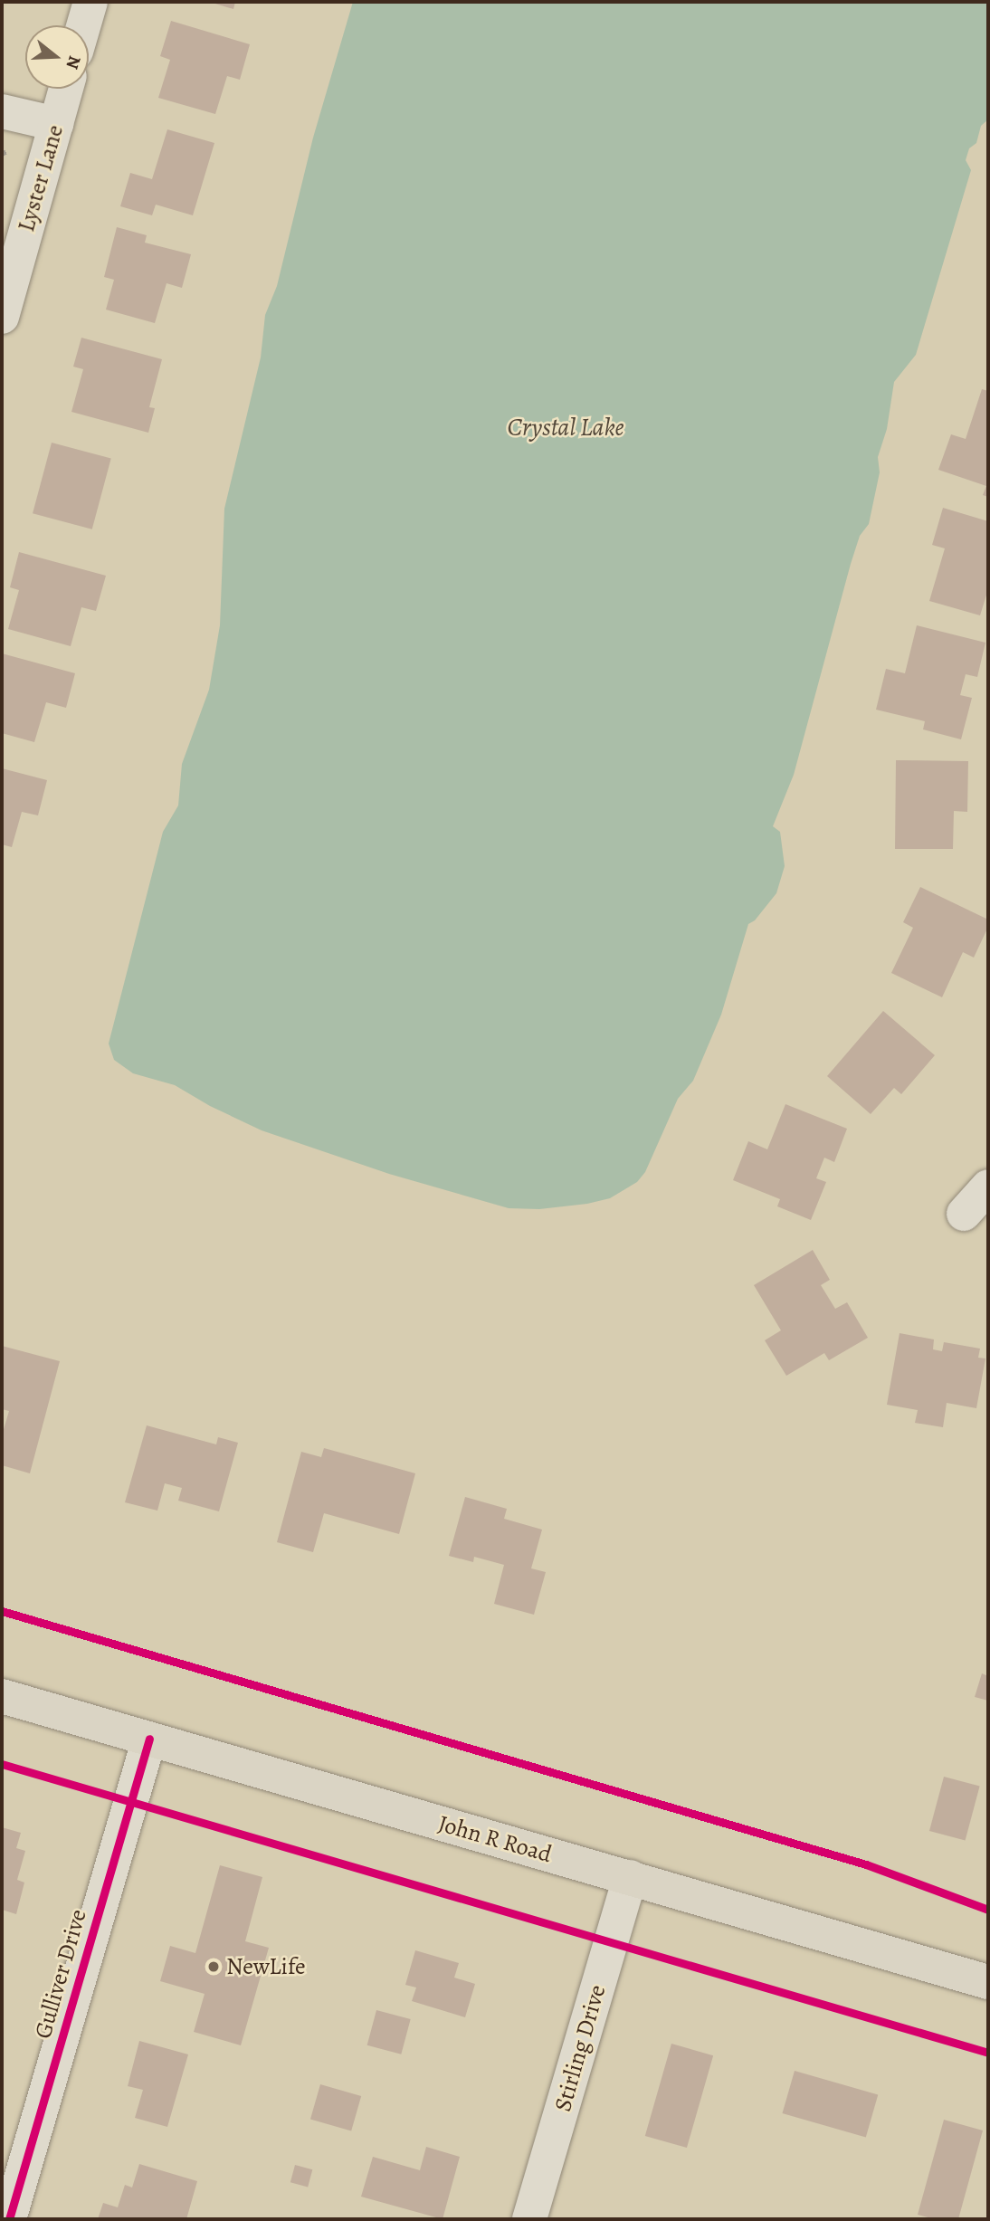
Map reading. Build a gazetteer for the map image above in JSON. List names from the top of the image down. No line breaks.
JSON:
{"streets":{"main road":["John R Road"],"street":["Lyster Lane","Gulliver Drive","Stirling Drive"]},"crossings":[["John R Road","Gulliver Drive"],["John R Road","Stirling Drive"]],"water":["Crystal Lake"],"places":["NewLife"],"north":"right"}
